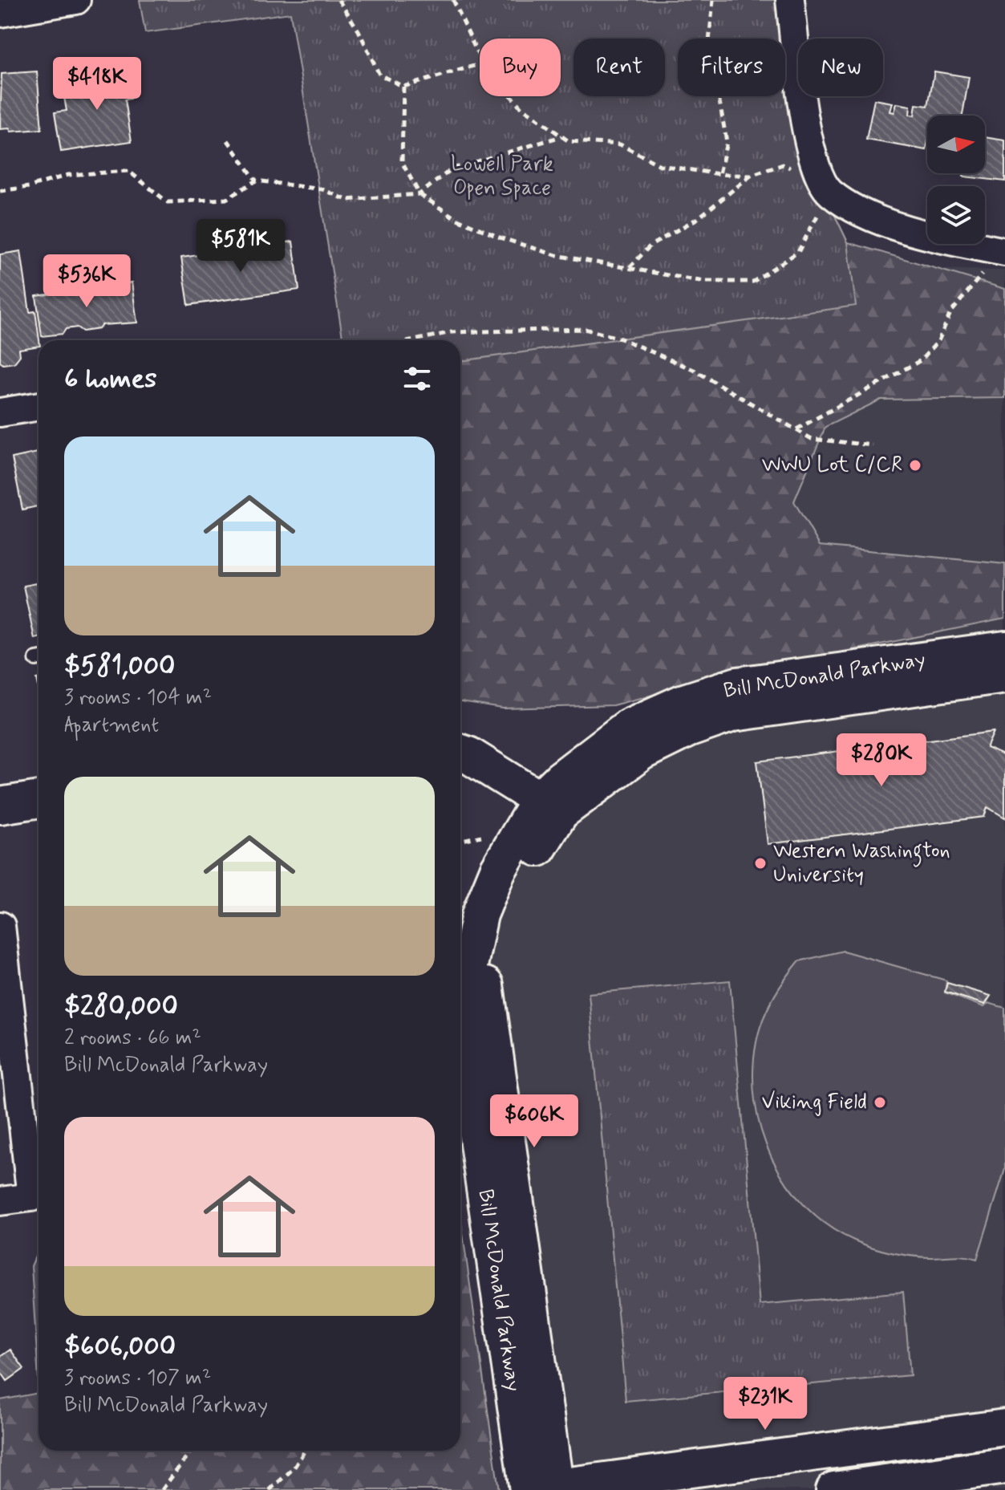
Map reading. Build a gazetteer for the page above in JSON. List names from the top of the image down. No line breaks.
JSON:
{"streets":{"main road":["Bill McDonald Parkway"]},"parks":["Lowell Park Open Space"],"places":["WWU Lot C/CR","Western Washington University","Viking Field"],"north":"right","page":{"chip":["Buy","Rent","Filters","New"],"price":["$418K","$581K","$536K","$280K","$606K","$231K"],"heading":"6 homes","list":[{"name":"$581,000","note":"3 rooms · 104 m² · Apartment"},{"name":"$280,000","note":"2 rooms · 66 m² · Bill McDonald Parkway"},{"name":"$606,000","note":"3 rooms · 107 m² · Bill McDonald Parkway"}]}}
